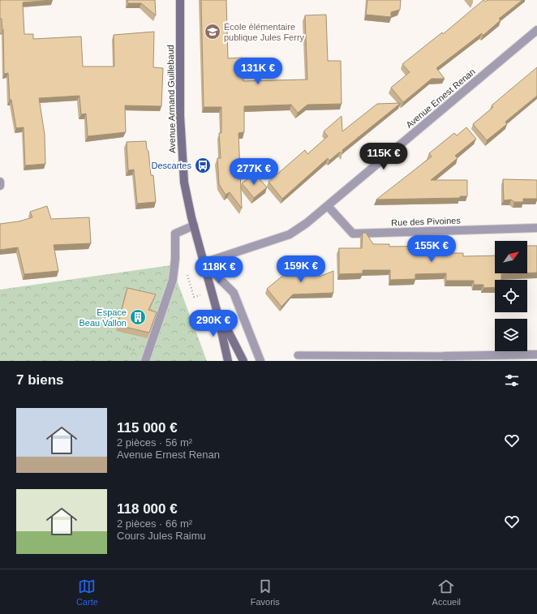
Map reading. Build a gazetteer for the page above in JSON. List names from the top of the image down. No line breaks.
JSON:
{"streets":{"street":["Avenue Ernest Renan","Avenue Armand Guillebaud","Rue des Pivoines"]},"crossings":[["Avenue Ernest Renan","Avenue Armand Guillebaud"],["Avenue Ernest Renan","Rue des Pivoines"]],"places":{"school or university":["École élémentaire publique Jules Ferry"],"bus stop":["Descartes"],"building":["Espace Beau Vallon"]},"north":"top right","page":{"price":["131K €","115K €","277K €","155K €","159K €","118K €","290K €"],"heading":"7 biens","list":[{"name":"115 000 €","note":"2 pièces · 56 m² · Avenue Ernest Renan"},{"name":"118 000 €","note":"2 pièces · 66 m² · Cours Jules Raimu"}],"tabs":["Carte","Favoris","Accueil"]}}
